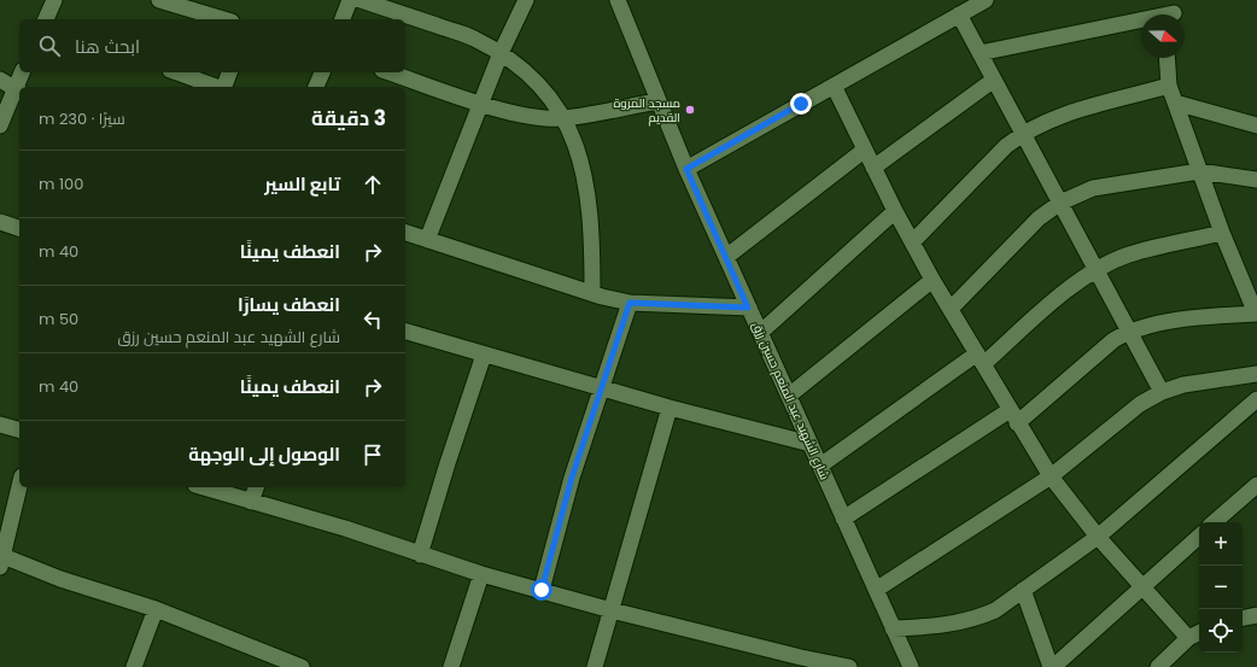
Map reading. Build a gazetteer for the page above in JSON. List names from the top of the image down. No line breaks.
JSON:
{"streets":{"street":["شارع الشهيد عبد المنعم حسين رزق"]},"places":["مسجد المروة القديم"],"north":"right","page":{"search":"ابحث هنا","heading":["3 دقيقة","سيرًا · 230 m"],"list":[["تابع السير","100 m"],["انعطف يمينًا","40 m"],["انعطف يسارًا","شارع الشهيد عبد المنعم حسين رزق","50 m"],["انعطف يمينًا","40 m"],"الوصول إلى الوجهة"],"map_buttons":["+","−"]}}
